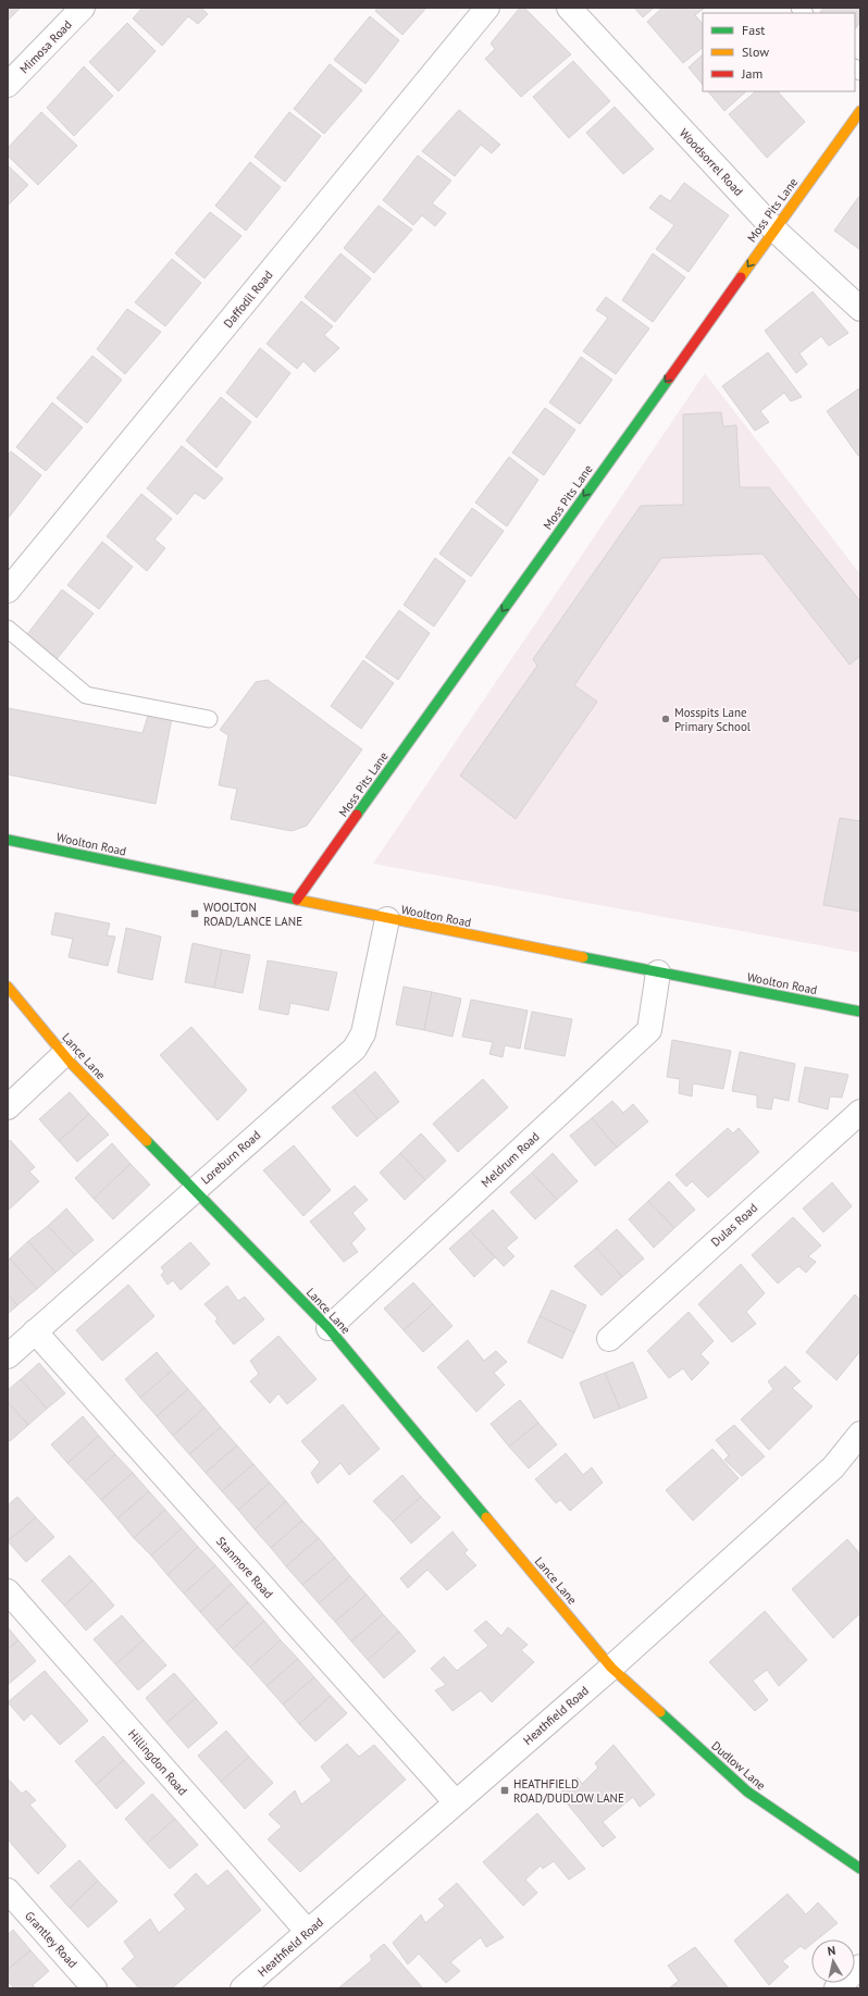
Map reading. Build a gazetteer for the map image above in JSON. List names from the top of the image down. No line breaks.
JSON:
{"streets":{"street":["Mimosa Road","Woodsorrel Road","Moss Pits Lane","Daffodil Road","Woolton Road","Lance Lane","Loreburn Road","Meldrum Road","Dulas Road","Stanmore Road","Heathfield Road","Hillingdon Road","Dudlow Lane","Grantley Road"]},"crossings":[["Woodsorrel Road","Moss Pits Lane"],["Moss Pits Lane","Woolton Road"],["Woolton Road","Loreburn Road"],["Woolton Road","Meldrum Road"],["Lance Lane","Loreburn Road"],["Lance Lane","Meldrum Road"],["Lance Lane","Heathfield Road"],["Lance Lane","Dudlow Lane"],["Loreburn Road","Stanmore Road"],["Stanmore Road","Heathfield Road"],["Heathfield Road","Hillingdon Road"],["Heathfield Road","Dudlow Lane"]],"one_way":["Moss Pits Lane"],"places":{"other":["Mosspits Lane Primary School"],"transit":["WOOLTON ROAD/LANCE LANE","HEATHFIELD ROAD/DUDLOW LANE"]},"legend":["Fast","Slow","Jam"],"north":"top"}
